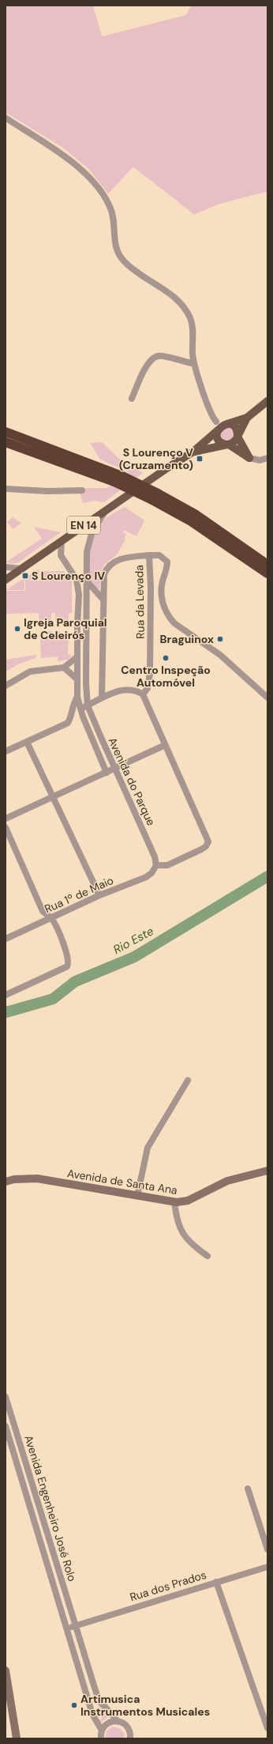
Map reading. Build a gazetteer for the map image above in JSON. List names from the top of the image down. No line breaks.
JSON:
{"streets":{"main road":["EN 14"],"street":["Rua da Levada","Avenida do Parque","Rua 1º de Maio","Avenida de Santa Ana","Avenida Engenheiro José Rolo","Rua dos Prados"]},"crossings":[["EN 14","Avenida do Parque"],["Avenida do Parque","Rua 1º de Maio"],["Avenida Engenheiro José Rolo","Rua dos Prados"]],"water":["Rio Este"],"places":{"transit":["S Lourenço V (Cruzamento)","S Lourenço IV"],"other":["Igreja Paroquial de Celeirós","Braguinox","Centro Inspeção Automóvel","Artimusica Instrumentos Musicales"]}}
